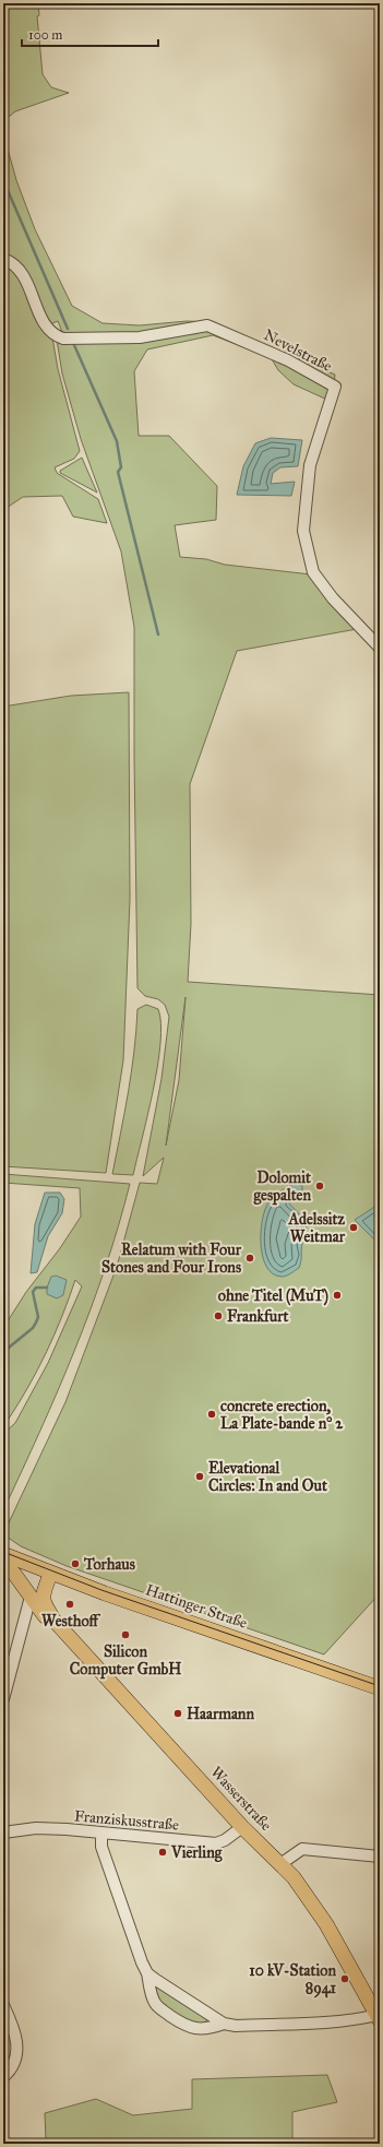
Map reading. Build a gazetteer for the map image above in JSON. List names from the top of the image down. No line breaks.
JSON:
{"streets":{"main road":["Hattinger Straße","Wasserstraße"],"street":["Nevelstraße","Franziskusstraße"]},"crossings":[["Hattinger Straße","Wasserstraße"],["Wasserstraße","Franziskusstraße"]],"places":["Dolomit gespalten","Adelssitz Weitmar","Relatum with Four Stones and Four Irons","ohne Titel (MuT)","Frankfurt","concrete erection, La Plate-bande n° 2","Elevational Circles: In and Out","Torhaus","Westhoff","Silicon Computer GmbH","Haarmann","Vierling","10 kV-Station 8941"],"scale_bar":"100 m"}
